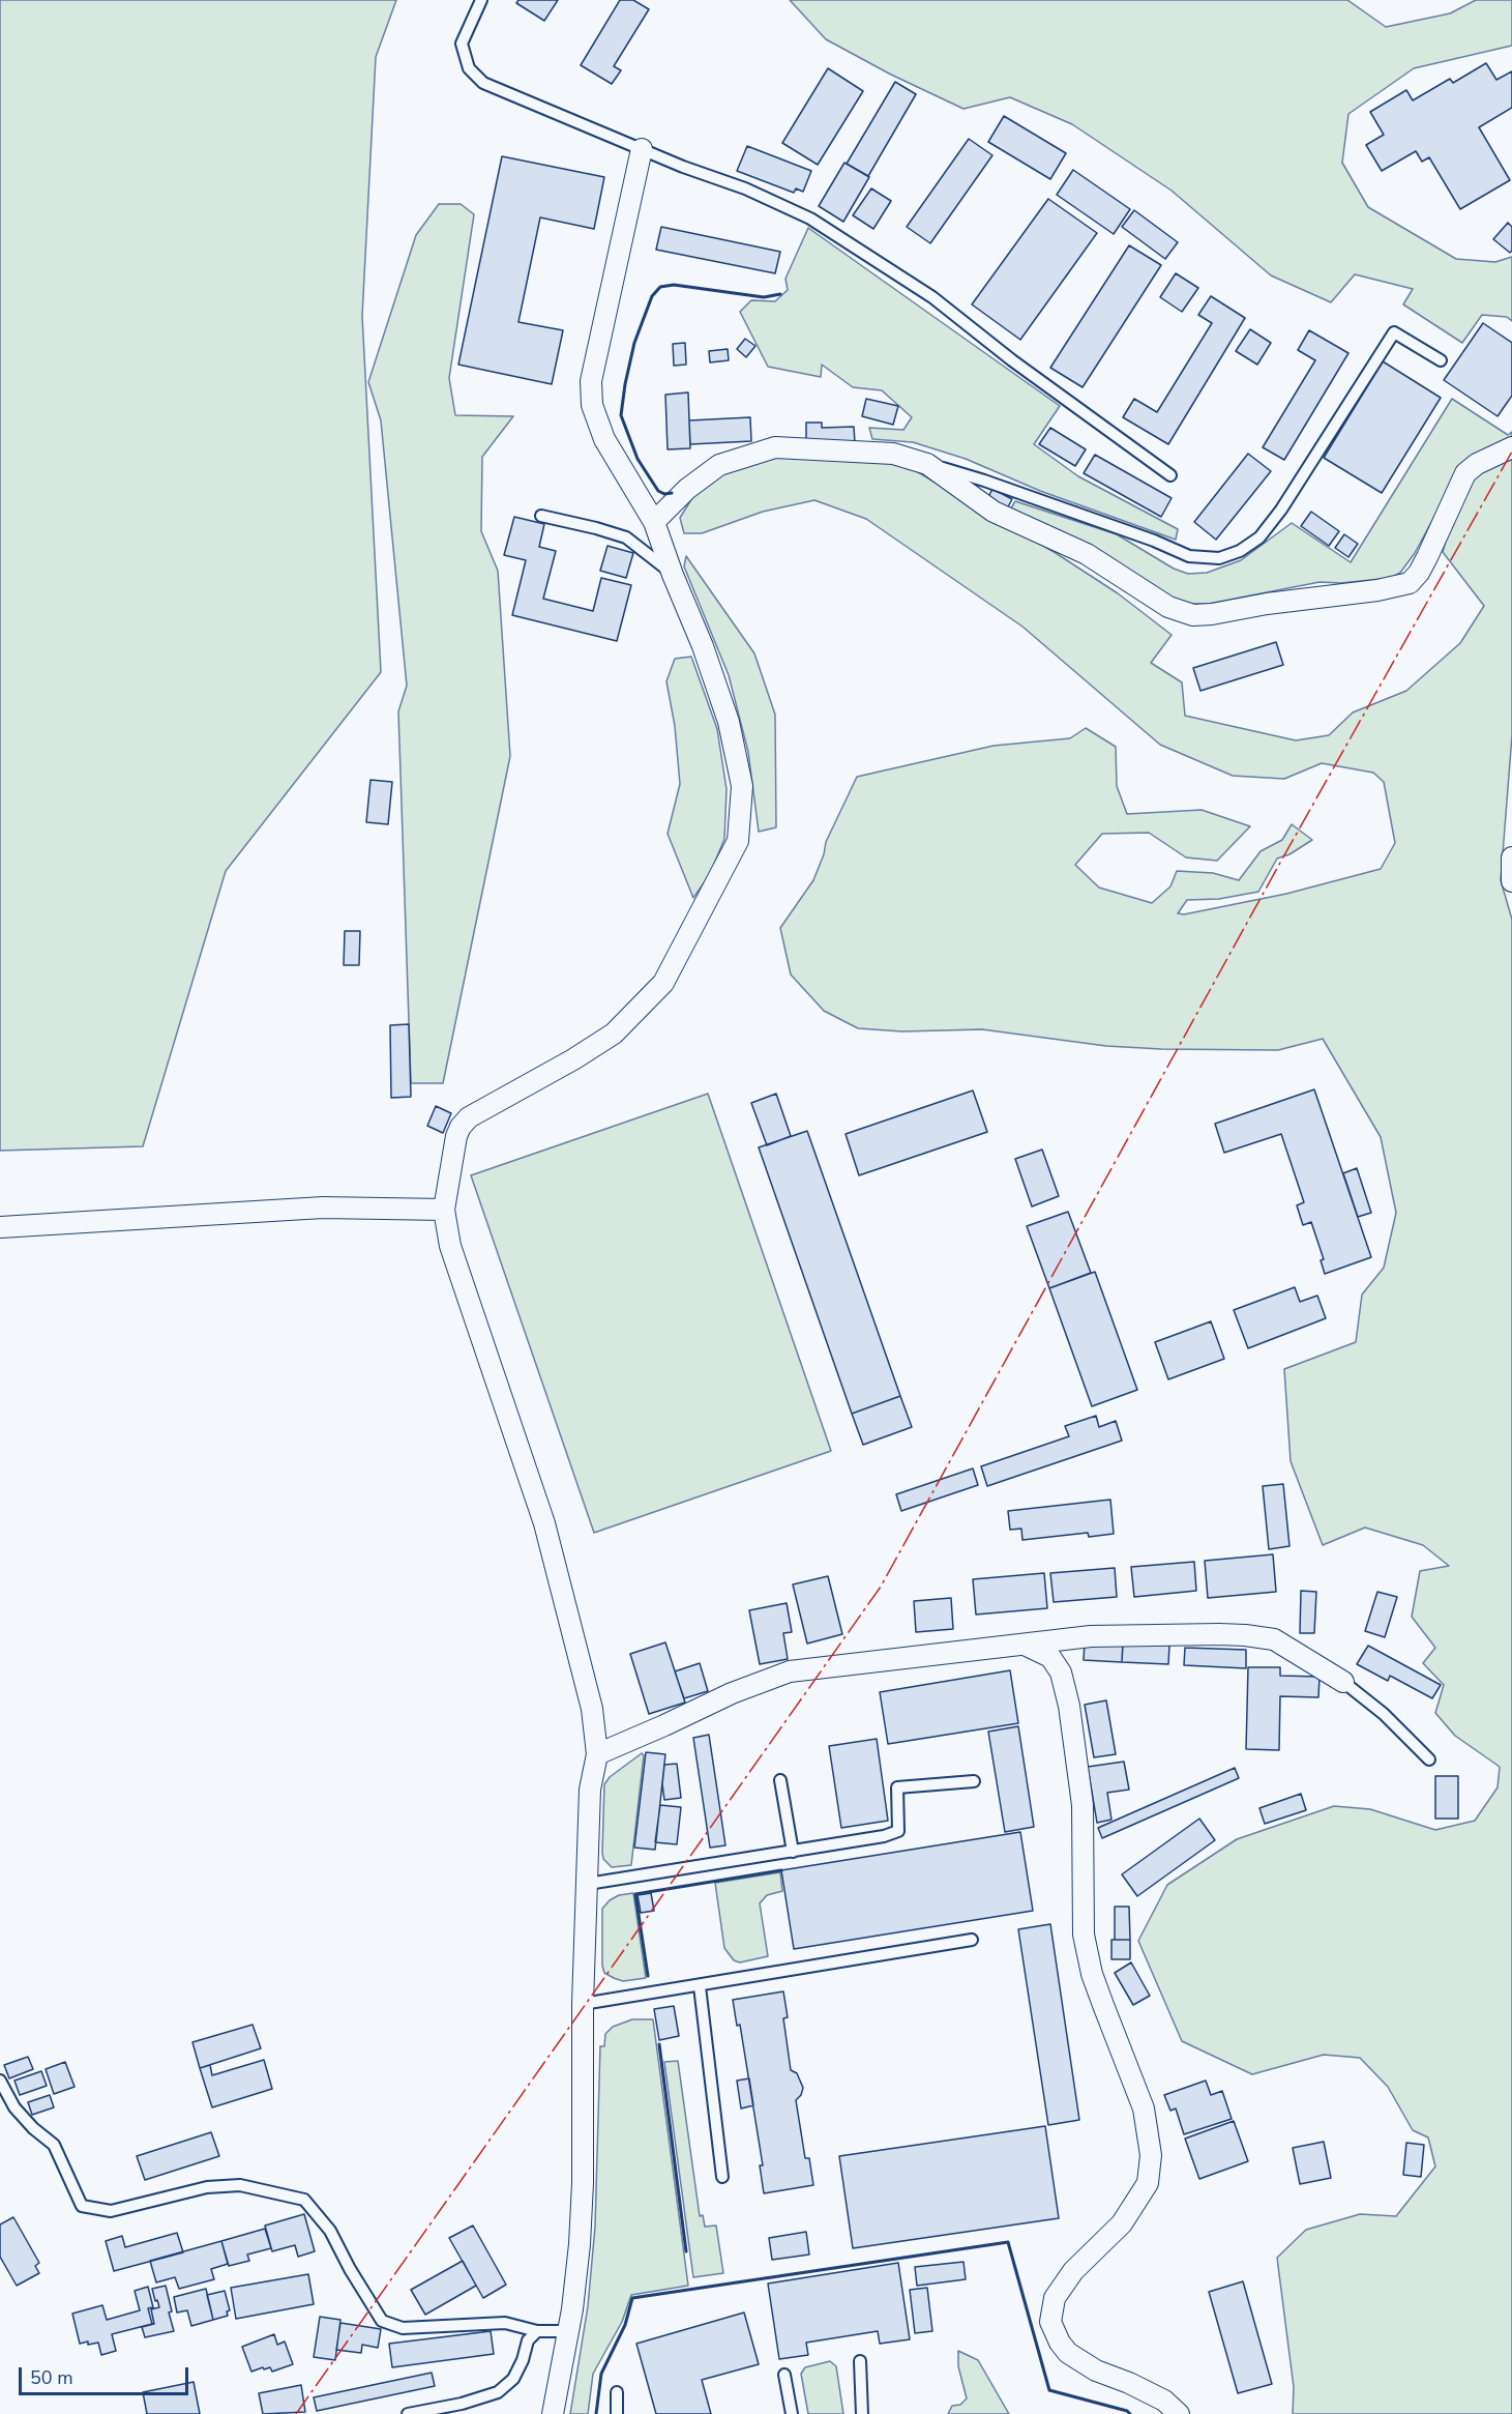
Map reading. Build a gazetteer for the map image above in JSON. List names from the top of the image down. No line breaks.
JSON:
{"scale_bar":"50 m"}
